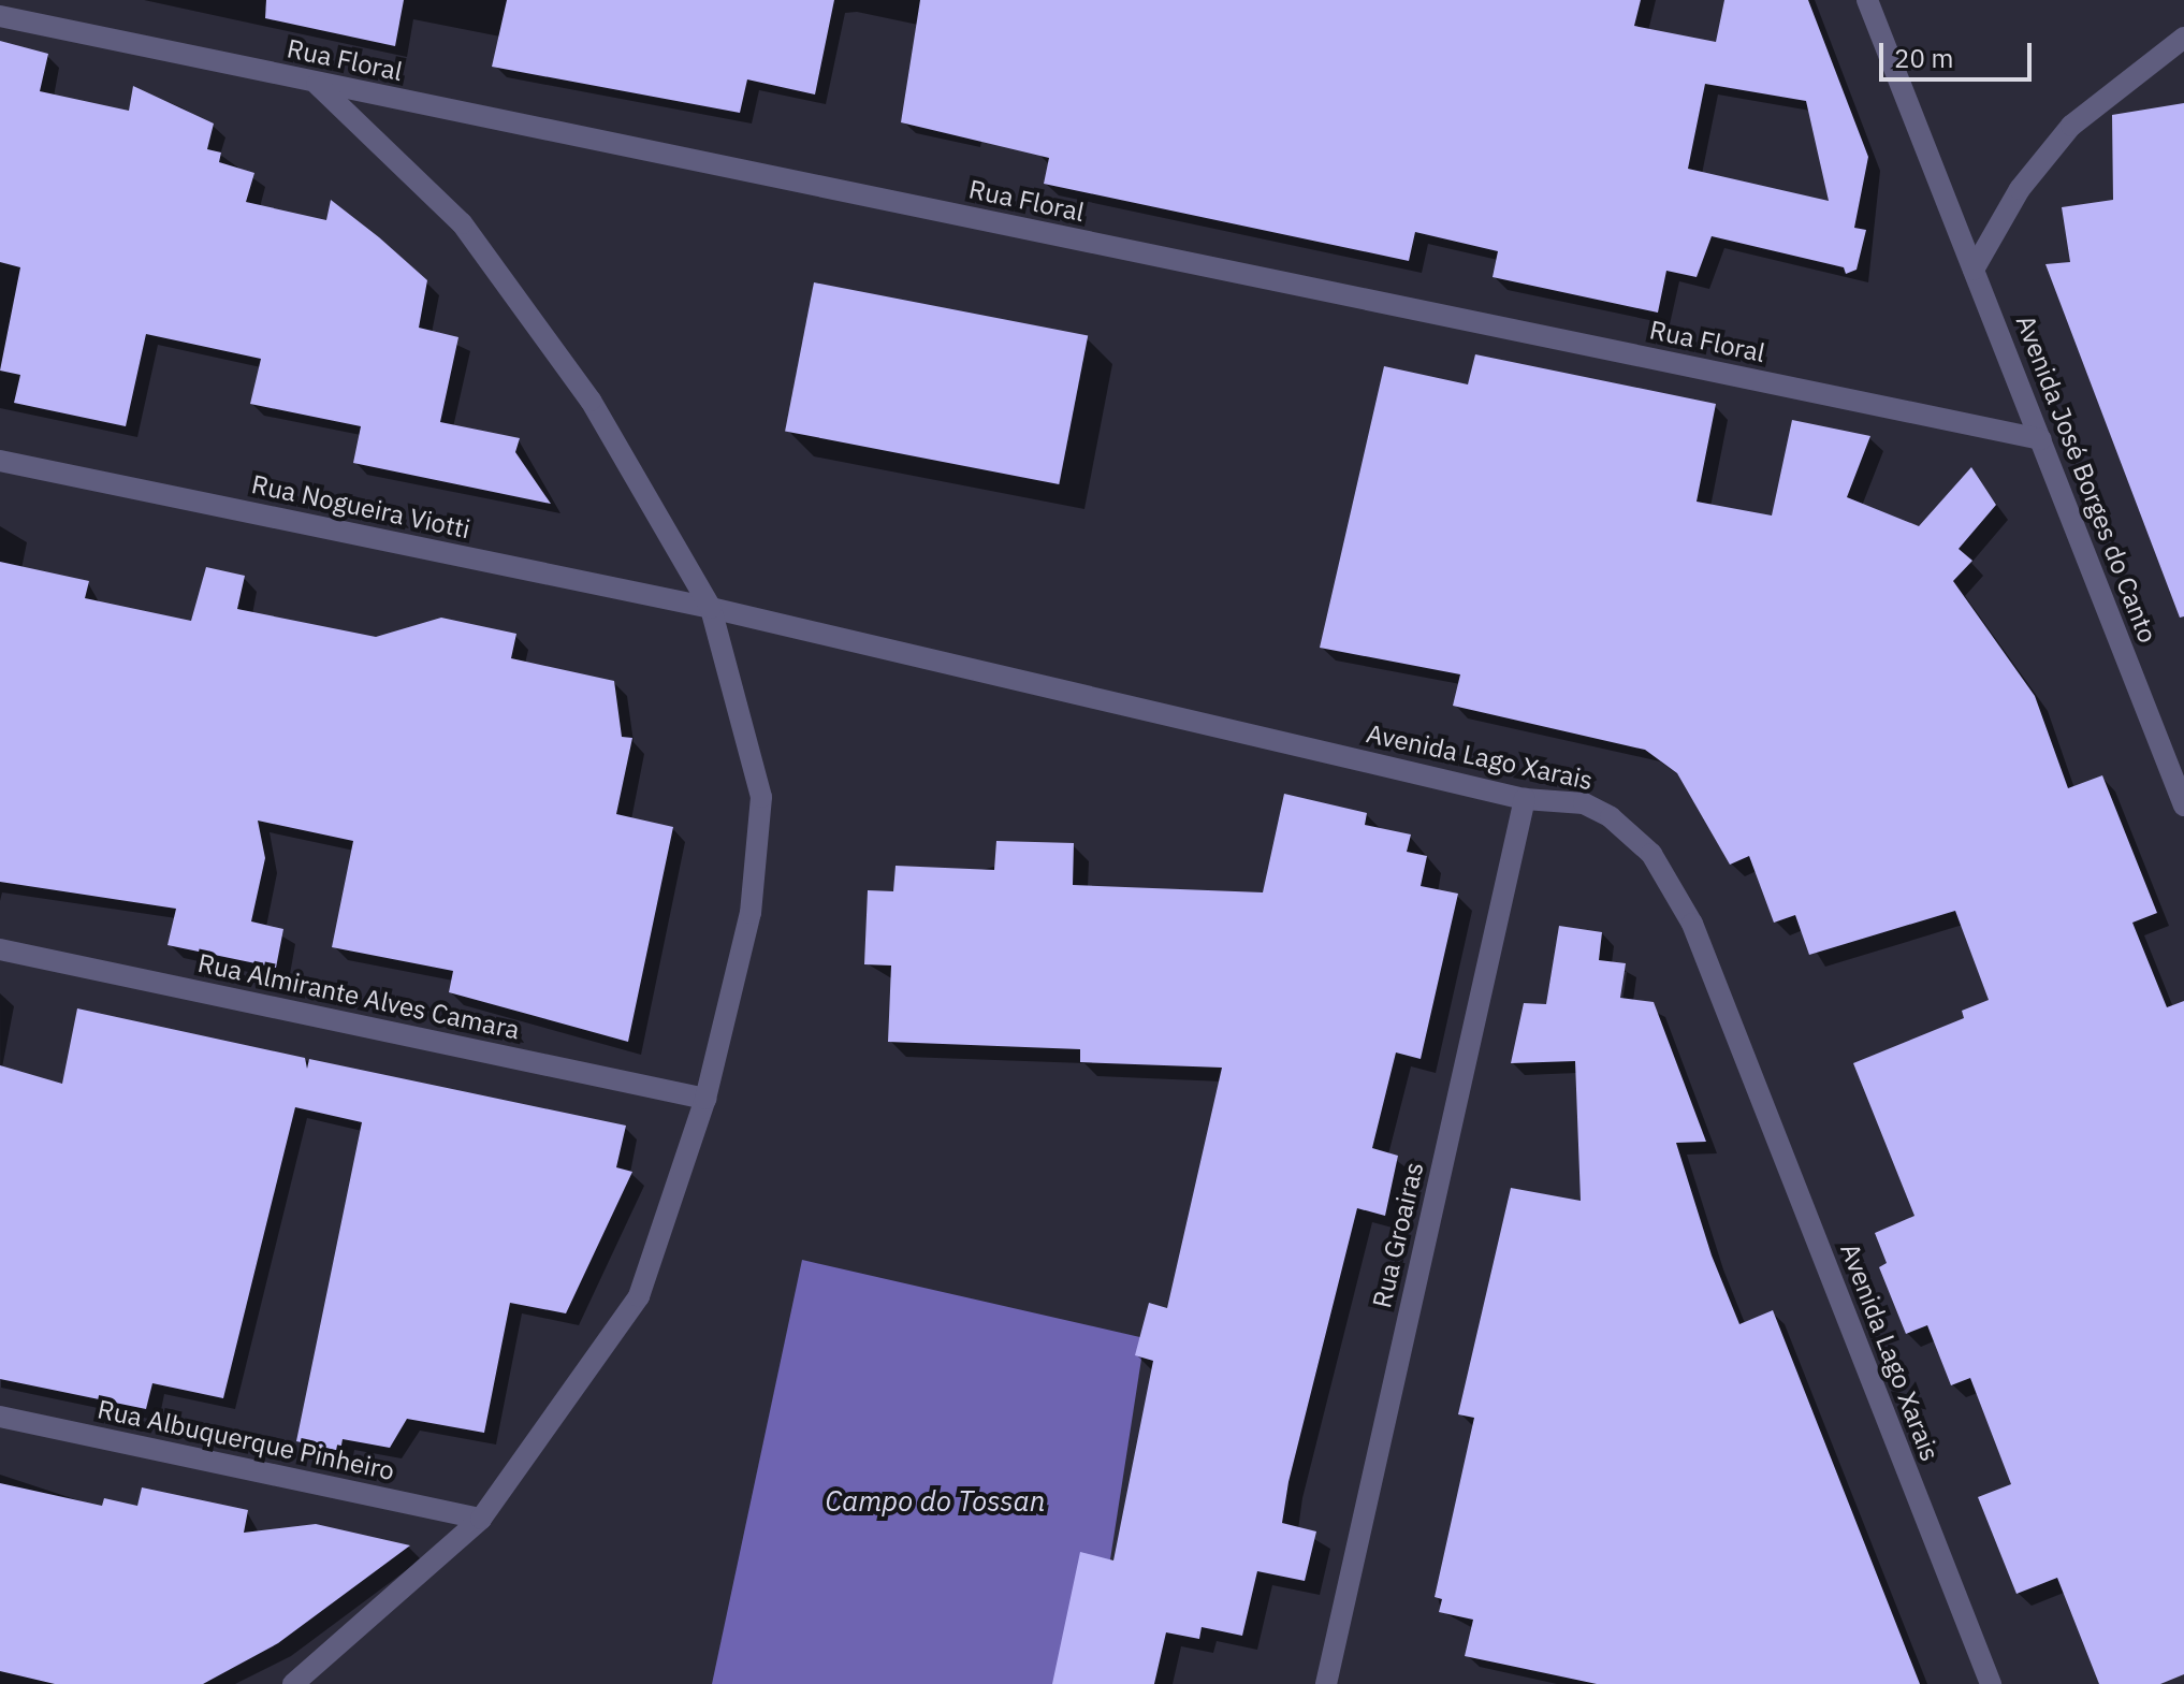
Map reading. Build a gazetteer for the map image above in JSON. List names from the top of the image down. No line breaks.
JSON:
{"streets":{"street":["Rua Floral","Avenida José Borges do Canto","Rua Nogueira Viotti","Avenida Lago Xarais","Rua Almirante Alves Camara","Rua Groairas","Rua Albuquerque Pinheiro"]},"crossings":[["Rua Floral","Avenida José Borges do Canto"],["Rua Nogueira Viotti","Avenida Lago Xarais"],["Avenida Lago Xarais","Rua Groairas"]],"water":["Campo do Tossan"],"scale_bar":"20 m"}
